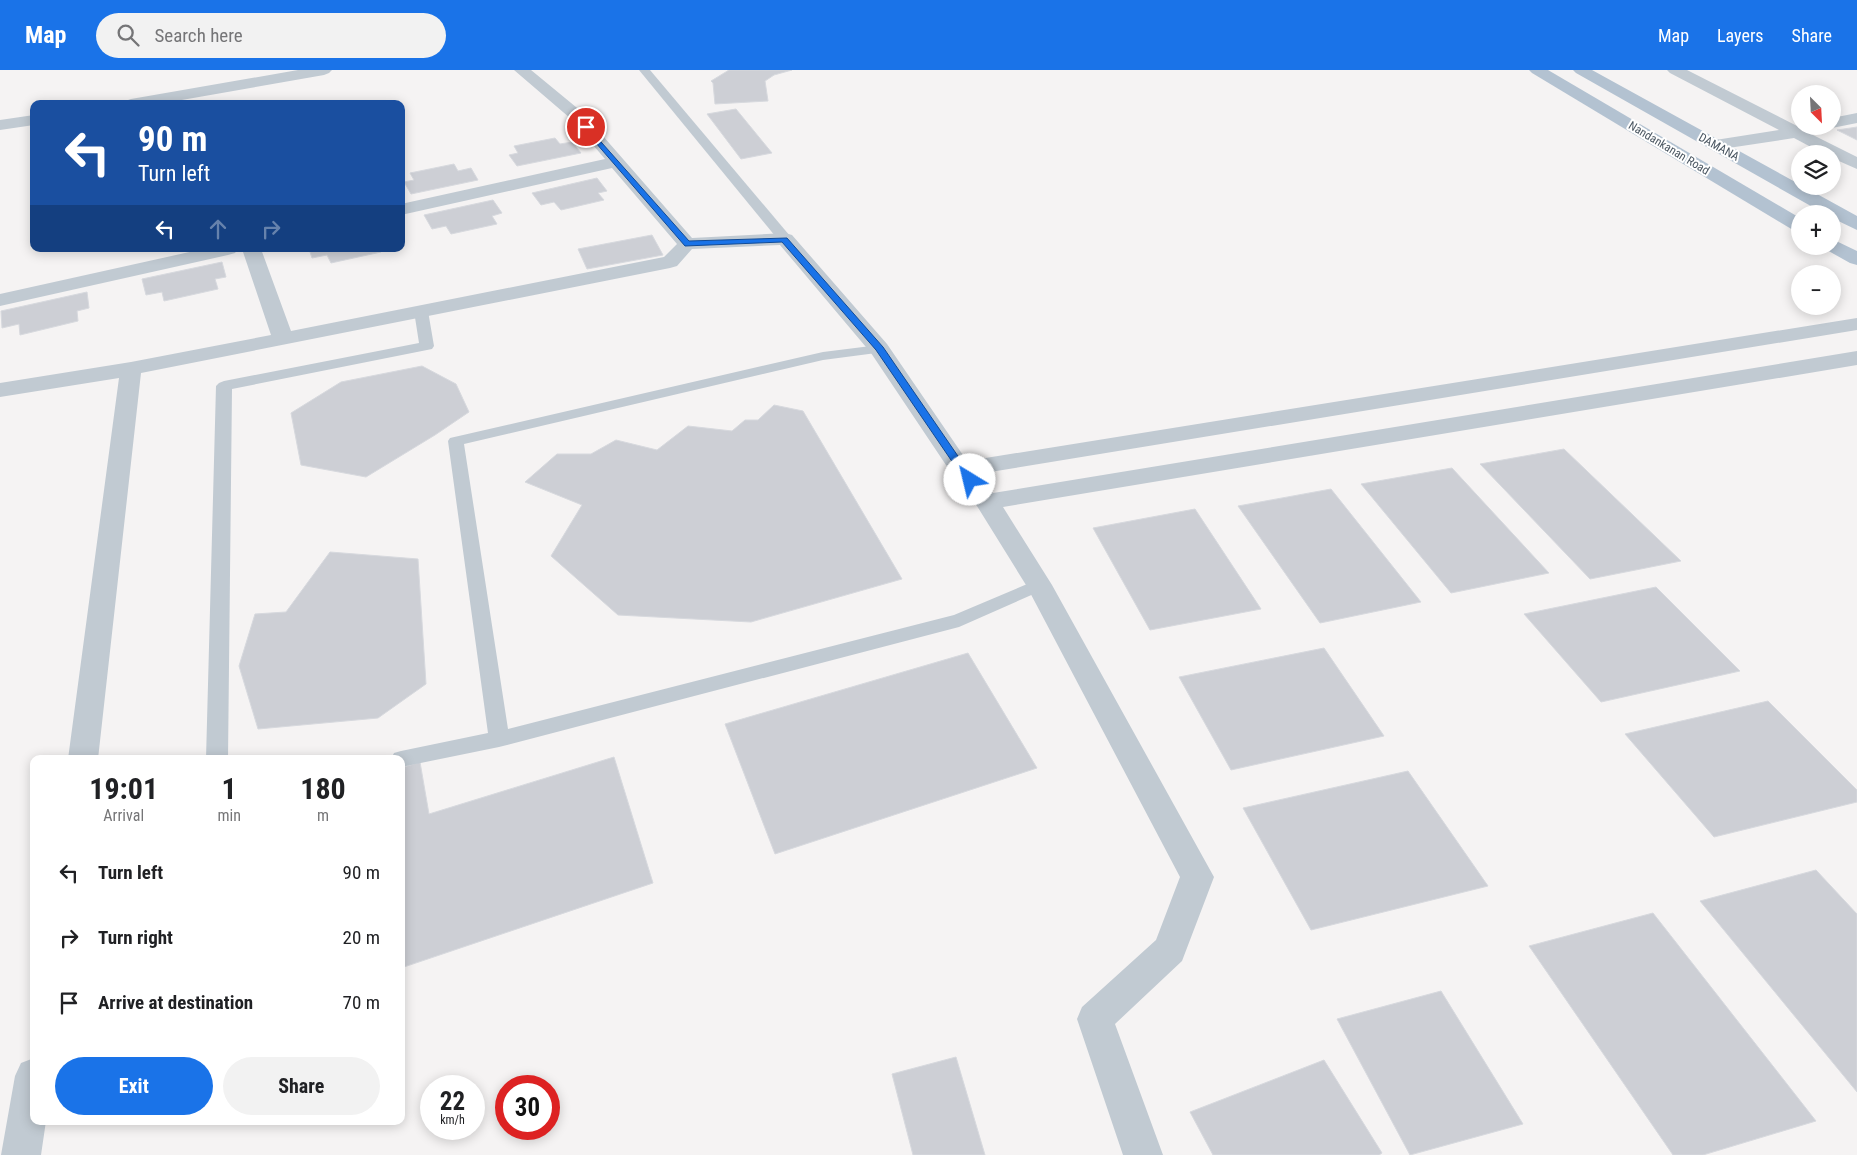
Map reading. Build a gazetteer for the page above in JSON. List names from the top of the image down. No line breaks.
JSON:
{"streets":{"main road":["DAMANA","Nandankanan Road"]},"north":"bottom right","page":{"header":"Map","search":"Search here","nav":["Map","Layers","Share"],"map_buttons":["+","−"],"turn":["90 m","Turn left"],"eta":["19:01","Arrival","1","min","180","m"],"list":[{"name":"Turn left","value":"90 m"},{"name":"Turn right","value":"20 m"},{"name":"Arrive at destination","value":"70 m"}],"buttons":["Exit","Share"],"speed":"22 km/h","limit":"30"}}
